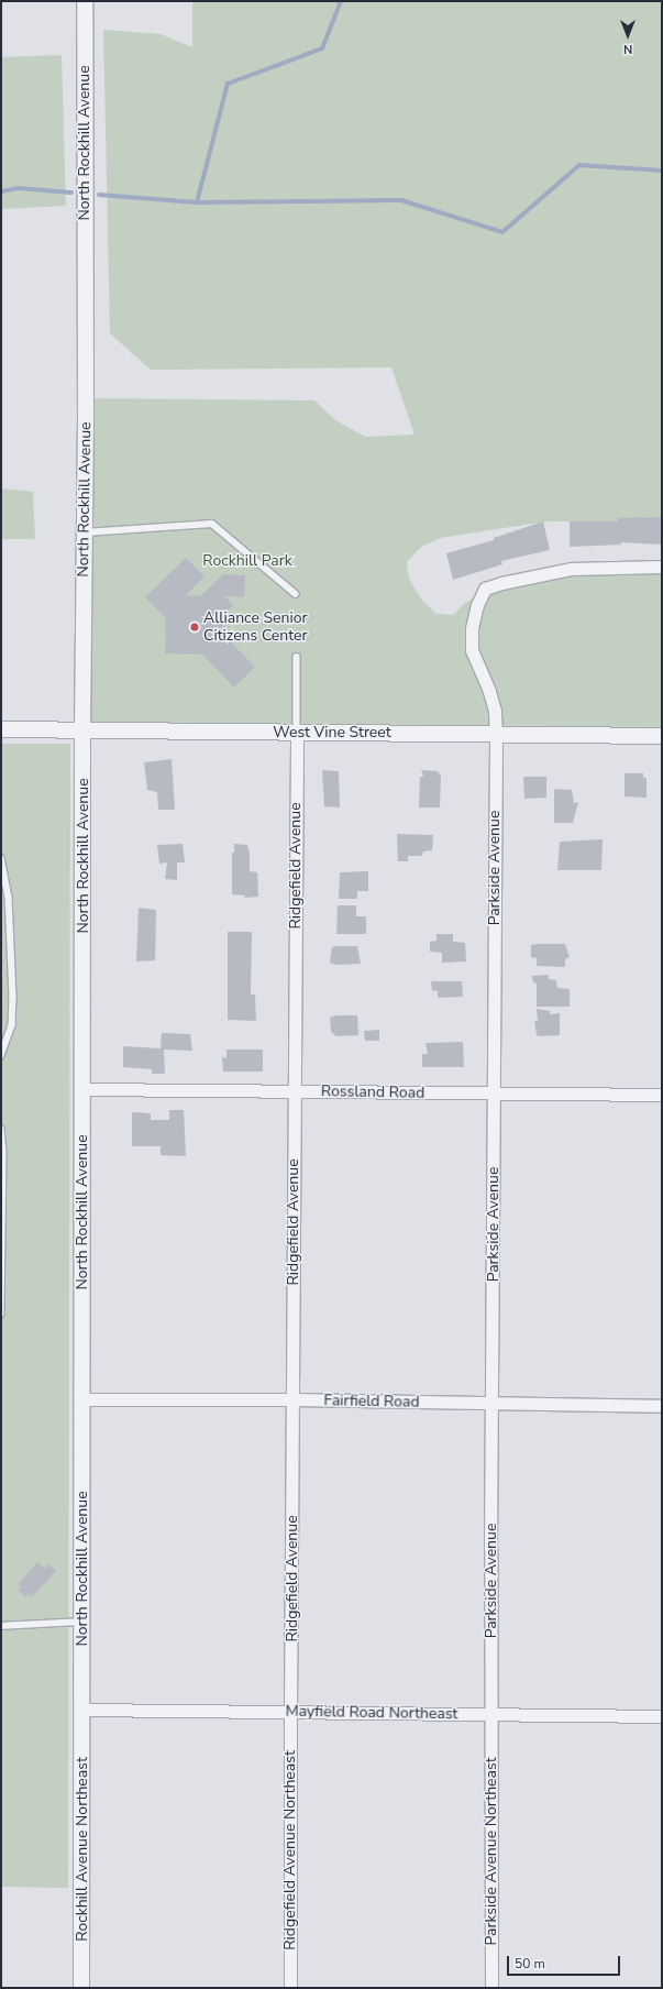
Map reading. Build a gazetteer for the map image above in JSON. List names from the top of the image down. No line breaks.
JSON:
{"streets":{"street":["North Rockhill Avenue","West Vine Street","Ridgefield Avenue","Parkside Avenue","Rossland Road","Fairfield Road","Mayfield Road Northeast","Rockhill Avenue Northeast","Ridgefield Avenue Northeast","Parkside Avenue Northeast"]},"crossings":[["North Rockhill Avenue","West Vine Street"],["North Rockhill Avenue","Rossland Road"],["North Rockhill Avenue","Fairfield Road"],["North Rockhill Avenue","Mayfield Road Northeast"],["North Rockhill Avenue","Rockhill Avenue Northeast"],["West Vine Street","Ridgefield Avenue"],["West Vine Street","Parkside Avenue"],["Ridgefield Avenue","Rossland Road"],["Ridgefield Avenue","Fairfield Road"],["Ridgefield Avenue","Mayfield Road Northeast"],["Ridgefield Avenue","Ridgefield Avenue Northeast"],["Parkside Avenue","Rossland Road"],["Parkside Avenue","Fairfield Road"],["Parkside Avenue","Mayfield Road Northeast"],["Parkside Avenue","Parkside Avenue Northeast"],["Mayfield Road Northeast","Rockhill Avenue Northeast"],["Mayfield Road Northeast","Ridgefield Avenue Northeast"],["Mayfield Road Northeast","Parkside Avenue Northeast"]],"parks":["Rockhill Park"],"places":["Alliance Senior Citizens Center"],"scale_bar":"50 m","north":"bottom"}
